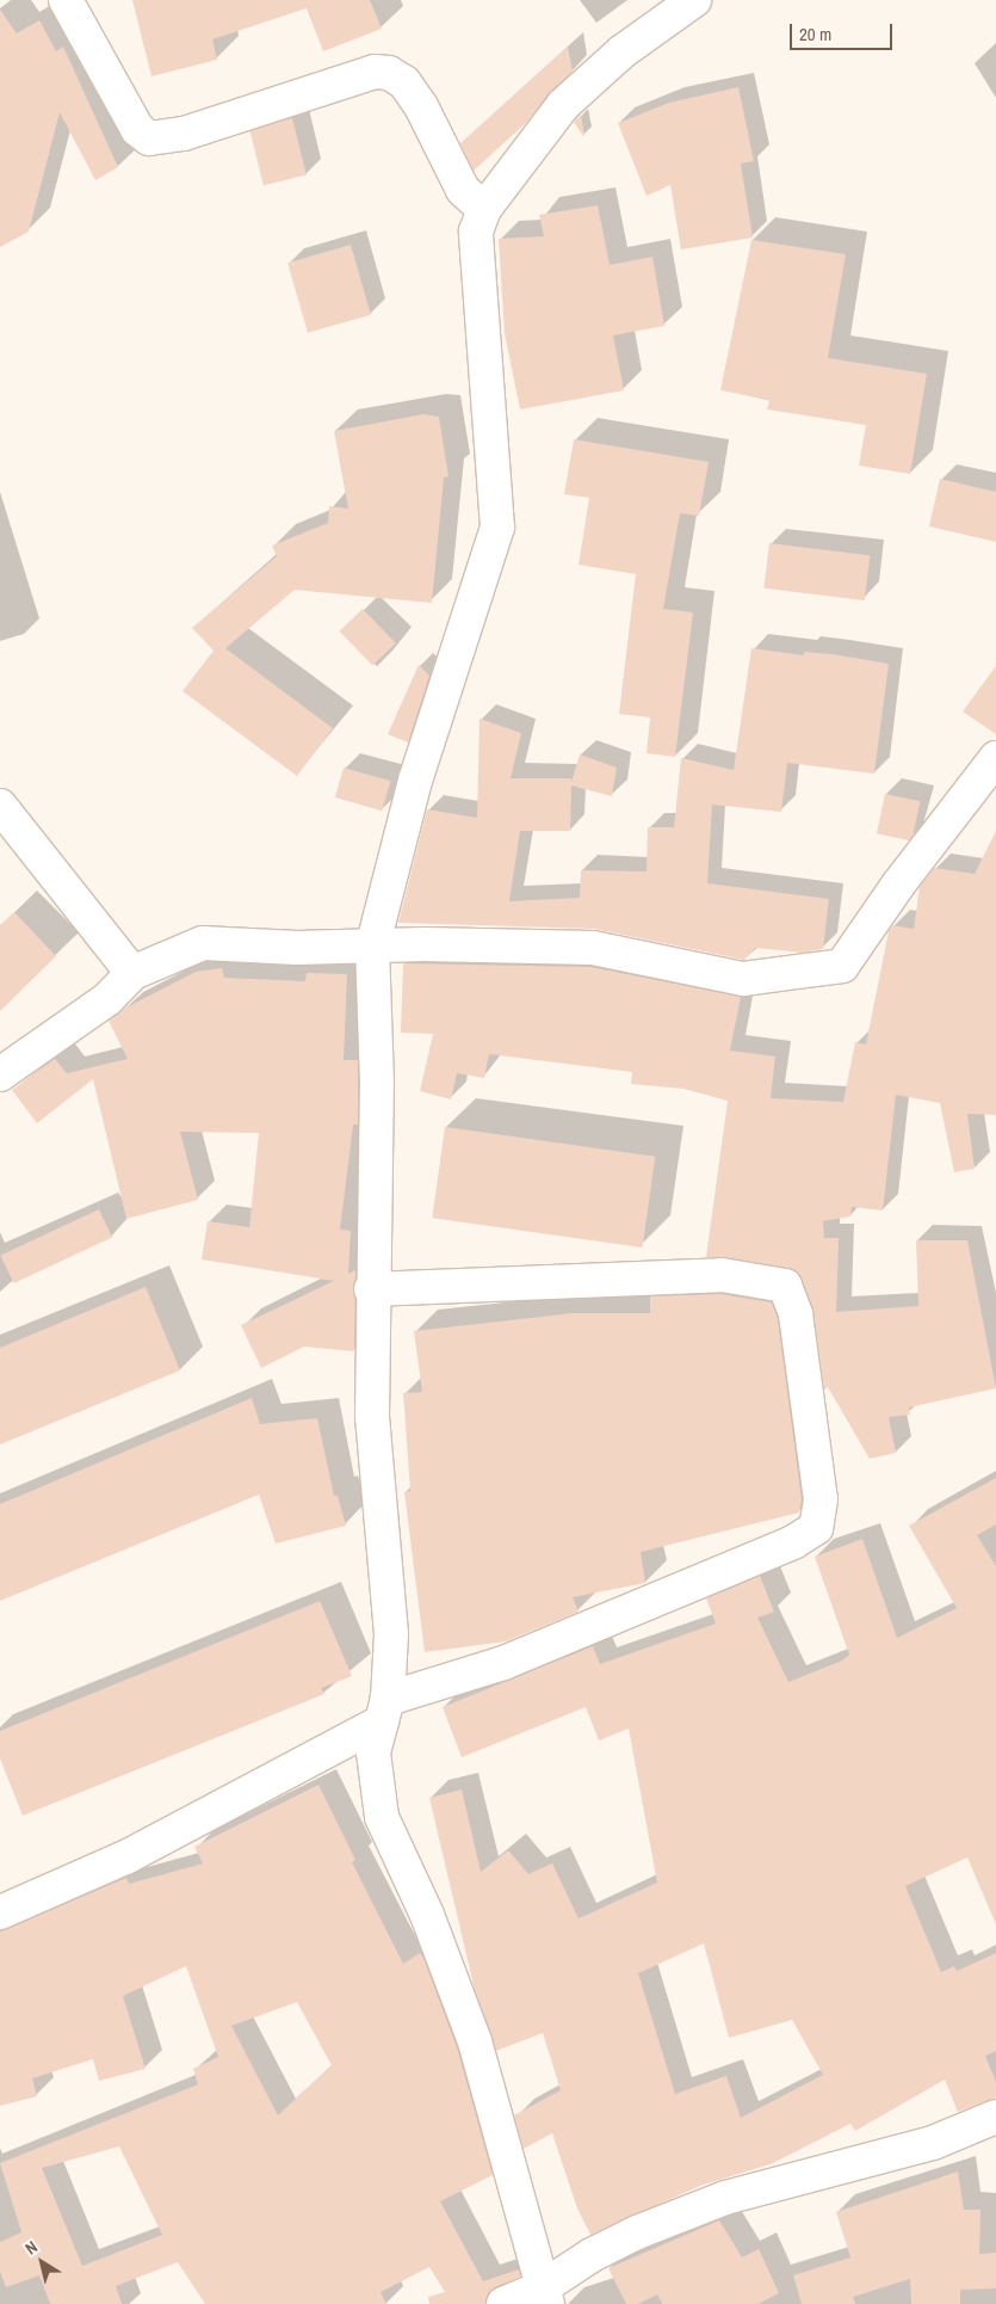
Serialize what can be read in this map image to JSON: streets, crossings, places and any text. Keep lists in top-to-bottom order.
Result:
{
  "scale_bar": "20 m",
  "north": "top left"
}
